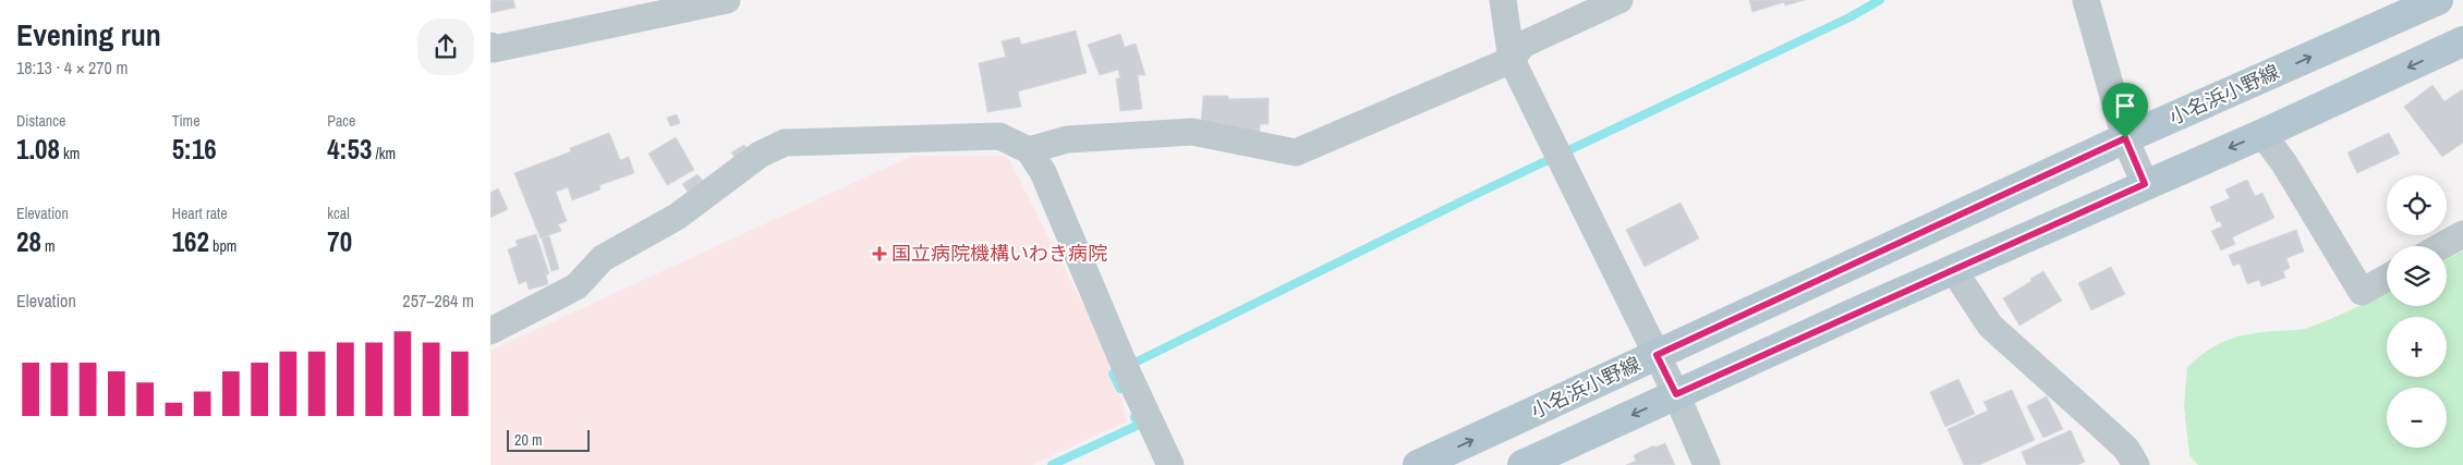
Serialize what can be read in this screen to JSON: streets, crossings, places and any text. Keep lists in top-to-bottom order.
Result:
{
  "streets": {
    "main road": ["小名浜小野線"]
  },
  "places": {
    "health": ["国立病院機構いわき病院"]
  },
  "scale_bar": "20 m",
  "page": {
    "heading": ["Evening run", "18:13 · 4 × 270 m"],
    "stats": [
      ["Distance", "1.08 km"],
      ["Time", "5:16"],
      ["Pace", "4:53 /km"],
      ["Elevation", "28 m"],
      ["Heart rate", "162 bpm"],
      ["kcal", "70"]
    ],
    "map_buttons": ["+", "−"],
    "chart": ["Elevation", "257–264 m"],
    "scale": "20 m"
  }
}
